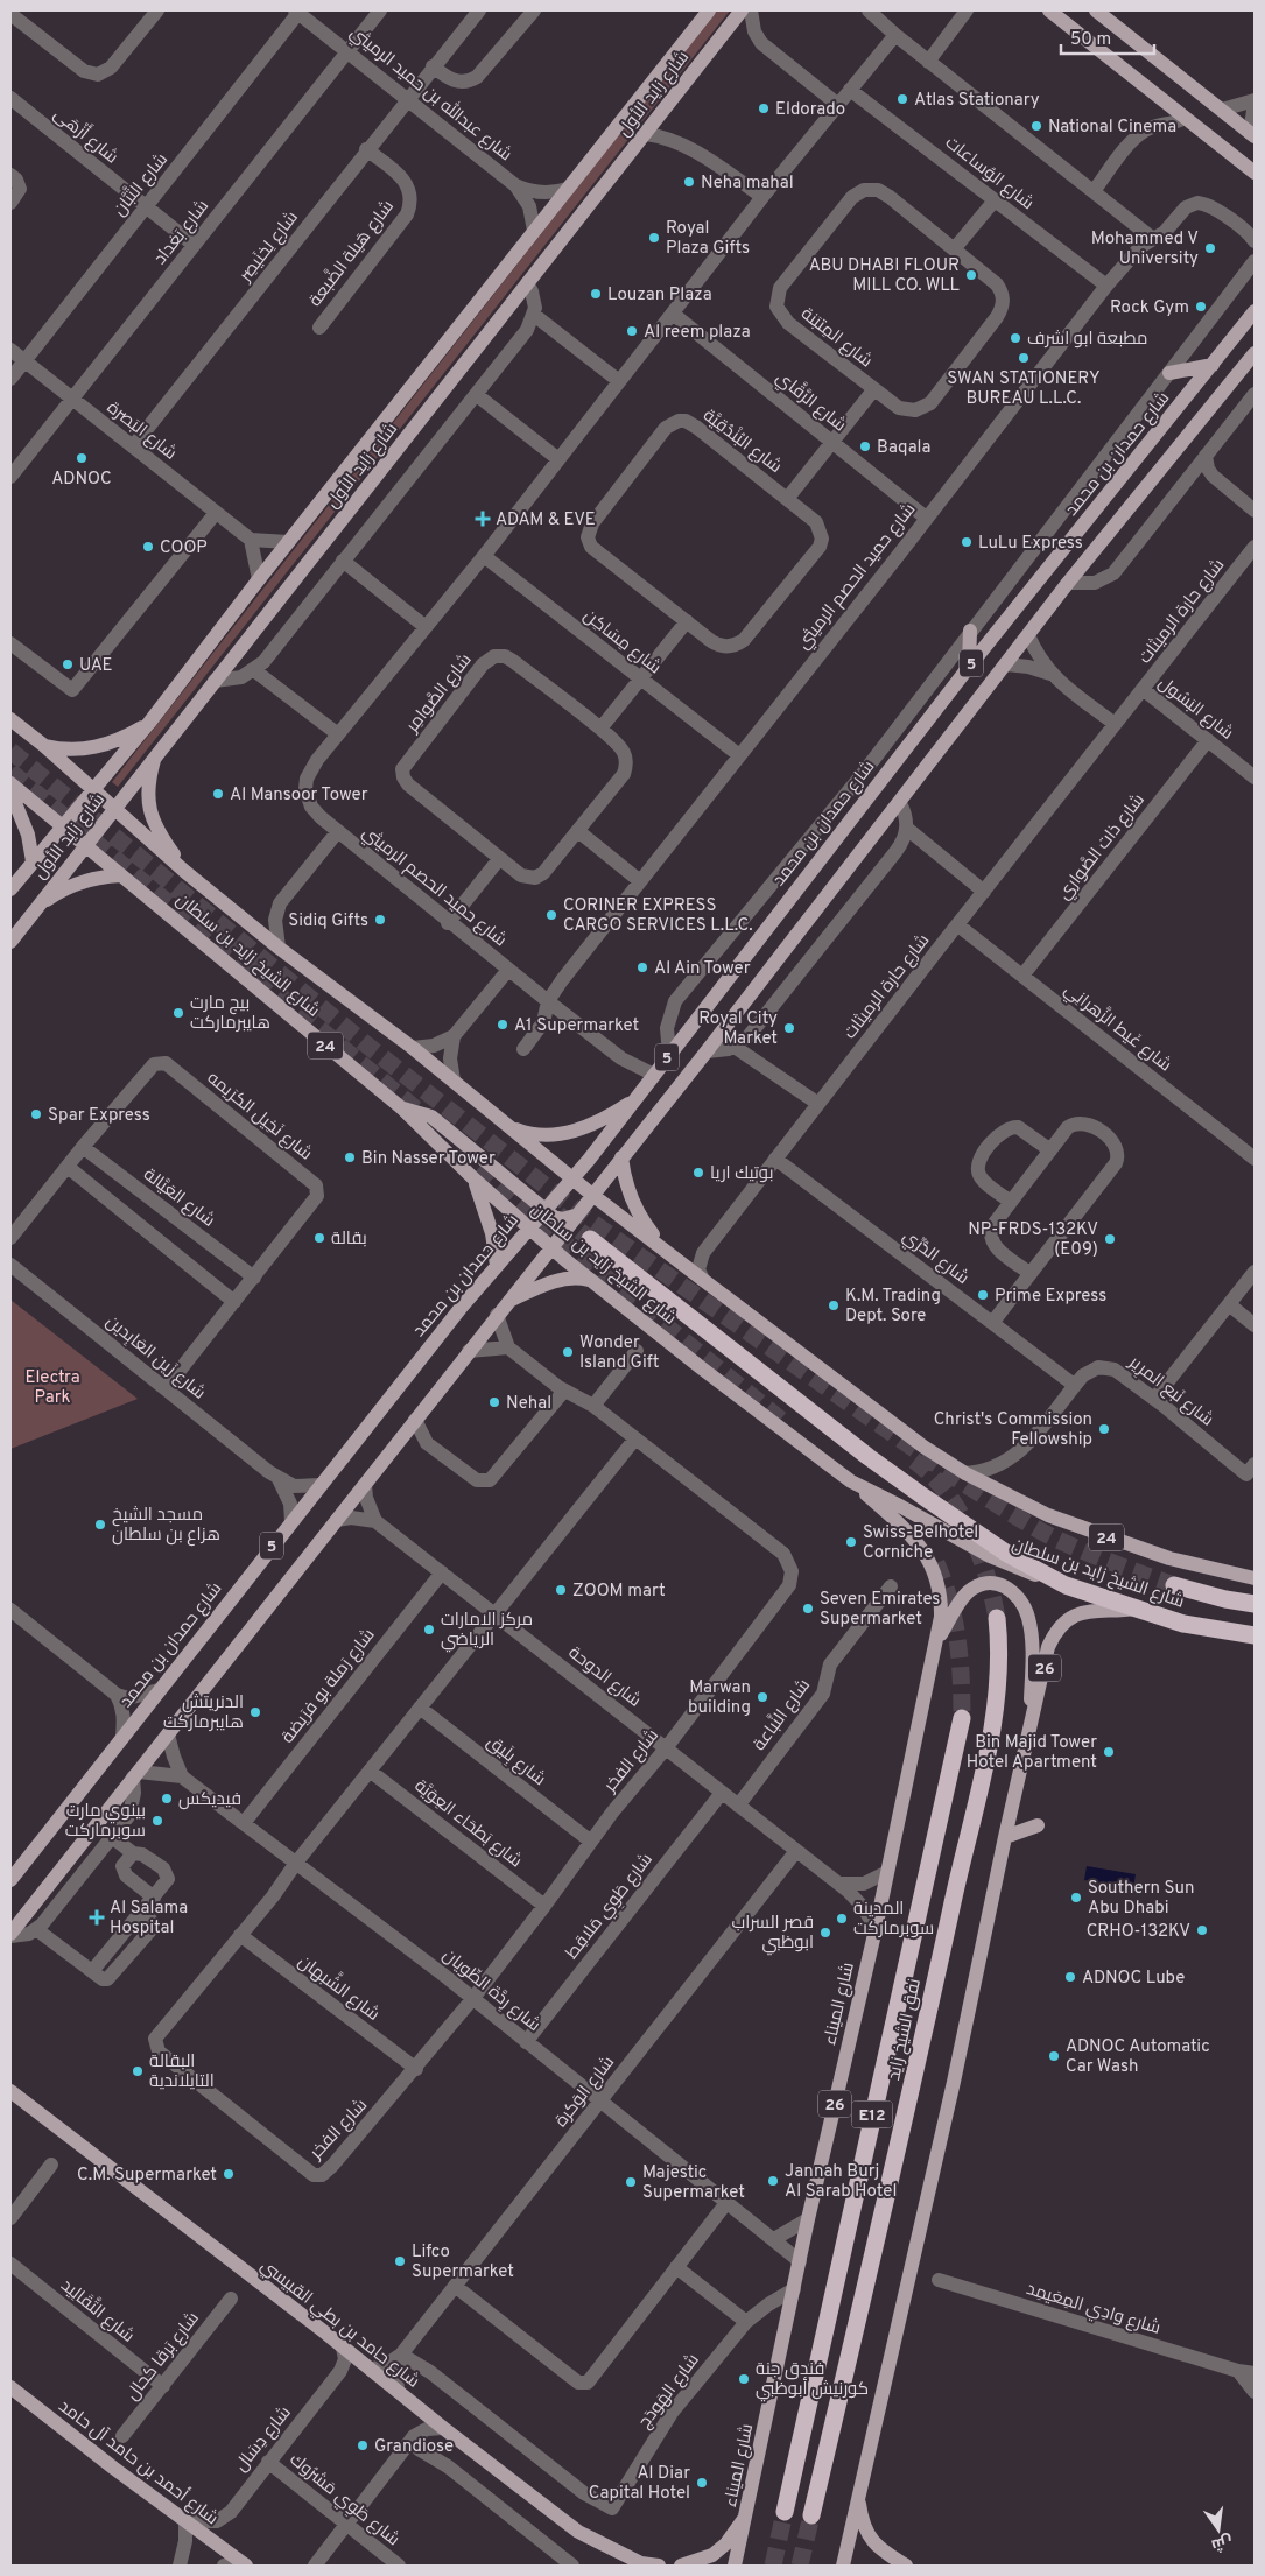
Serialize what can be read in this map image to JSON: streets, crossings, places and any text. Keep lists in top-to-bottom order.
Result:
{
  "streets": {
    "highway": [
      "شارع الشيخ زايد بن سلطان",
      "24",
      "نفق الشيخ زايد",
      "E12"
    ],
    "main road": [
      "شارع زايد الأول",
      "شارع حمدان بن محمد",
      "5",
      "26",
      "شارع الميناء",
      "شارع حامد بن بطي القبيسي",
      "شارع أحمد بن حامد آل حامد"
    ],
    "street": [
      "شارع عبدالله بن حميد الرميثي",
      "شارع أَزْهَى",
      "شارع الوُساعات",
      "شارع التَّبَّان",
      "شارع بَغداد",
      "شارع لِخنَيصِر",
      "شارع هَيلة الضَّبعة",
      "شارع المِتبَنة",
      "شارع الرَّقَّاي",
      "شارع البَصرة",
      "شارع البُنْدُقِيَّة",
      "شارع حميد الحصم الرميثي",
      "شارع حارة الرميثات",
      "شارع مِسَاكِن",
      "شارع الصَّوامِر",
      "شارع البَسُول",
      "شارع ذات الصَّواري",
      "شارع غَيط الزَّهرانِي",
      "شارع نَخِيل الكرَيمه",
      "شارع العَيَّالة",
      "شارع الدُّرِّي",
      "شارع زَين العَابِدين",
      "شارع نَبع المرِير",
      "شارع الدوحة",
      "شارع رَملة بو فرَيضة",
      "شارع النَّباعة",
      "شارع بِلَيق",
      "شارع الفخر",
      "شارع بَطحَاء العِوَيَّة",
      "شارع طَوِي مَلاقِط",
      "شارع الشَّبهان",
      "شارع رِدَّة الطِّويان",
      "شارع الوَكرة",
      "شارع وادِي المِعَيمِد",
      "شارع التَّقَالِيد",
      "شارع بَرقا كحال",
      "شارع الهَودَج",
      "شارع دِسَال",
      "شارع طَوِي مَشرُوك"
    ]
  },
  "crossings": [
    ["شارع عبدالله بن حميد الرميثي", "شارع زايد الأول"],
    ["شارع عبدالله بن حميد الرميثي", "شارع التَّبَّان"],
    ["شارع عبدالله بن حميد الرميثي", "شارع بَغداد"],
    ["شارع عبدالله بن حميد الرميثي", "شارع لِخنَيصِر"],
    ["شارع زايد الأول", "شارع الشيخ زايد بن سلطان"],
    ["شارع أَزْهَى", "شارع التَّبَّان"],
    ["شارع أَزْهَى", "شارع بَغداد"],
    ["شارع الوُساعات", "شارع حميد الحصم الرميثي"],
    ["شارع التَّبَّان", "شارع البَصرة"],
    ["شارع بَغداد", "شارع البَصرة"],
    ["شارع لِخنَيصِر", "شارع هَيلة الضَّبعة"],
    ["شارع لِخنَيصِر", "شارع البَصرة"],
    ["شارع الرَّقَّاي", "شارع حميد الحصم الرميثي"],
    ["شارع حمدان بن محمد", "شارع حميد الحصم الرميثي"],
    ["شارع حمدان بن محمد", "شارع الشيخ زايد بن سلطان"],
    ["شارع حمدان بن محمد", "شارع زَين العَابِدين"],
    ["شارع حميد الحصم الرميثي", "شارع مِسَاكِن"],
    ["شارع حميد الحصم الرميثي", "شارع الشيخ زايد بن سلطان"],
    ["شارع حارة الرميثات", "شارع البَسُول"],
    ["شارع حارة الرميثات", "شارع الشيخ زايد بن سلطان"],
    ["شارع حارة الرميثات", "شارع غَيط الزَّهرانِي"],
    ["شارع حارة الرميثات", "شارع الدُّرِّي"],
    ["5", "شارع الشيخ زايد بن سلطان"],
    ["شارع البَسُول", "شارع ذات الصَّواري"],
    ["شارع ذات الصَّواري", "شارع غَيط الزَّهرانِي"],
    ["شارع الشيخ زايد بن سلطان", "شارع نَبع المرِير"],
    ["شارع الشيخ زايد بن سلطان", "26"],
    ["شارع الشيخ زايد بن سلطان", "شارع الميناء"],
    ["شارع نَخِيل الكرَيمه", "شارع العَيَّالة"],
    ["شارع نَخِيل الكرَيمه", "شارع زَين العَابِدين"],
    ["شارع الدُّرِّي", "شارع نَبع المرِير"],
    ["شارع الدوحة", "شارع رَملة بو فرَيضة"],
    ["شارع الدوحة", "شارع النَّباعة"],
    ["شارع الدوحة", "شارع الفخر"],
    ["شارع الدوحة", "شارع طَوِي مَلاقِط"],
    ["شارع الدوحة", "شارع الميناء"],
    ["شارع الدوحة", "شارع الوَكرة"],
    ["شارع رَملة بو فرَيضة", "شارع رِدَّة الطِّويان"],
    ["شارع بِلَيق", "شارع الفخر"],
    ["شارع الفخر", "شارع بَطحَاء العِوَيَّة"],
    ["شارع الفخر", "شارع الشَّبهان"],
    ["شارع الفخر", "شارع رِدَّة الطِّويان"],
    ["شارع طَوِي مَلاقِط", "شارع رِدَّة الطِّويان"],
    ["شارع رِدَّة الطِّويان", "شارع الميناء"],
    ["شارع رِدَّة الطِّويان", "شارع الوَكرة"],
    ["شارع الميناء", "شارع الهَودَج"],
    ["شارع الوَكرة", "شارع حامد بن بطي القبيسي"],
    ["شارع الوَكرة", "شارع الهَودَج"],
    ["شارع التَّقَالِيد", "شارع بَرقا كحال"],
    ["شارع حامد بن بطي القبيسي", "شارع دِسَال"],
    ["شارع دِسَال", "شارع أحمد بن حامد آل حامد"],
    ["شارع دِسَال", "شارع طَوِي مَشرُوك"]
  ],
  "parks": ["Electra Park"],
  "places": {
    "other": [
      "Atlas Stationary",
      "Eldorado",
      "National Cinema",
      "Neha mahal",
      "Royal Plaza Gifts",
      "Mohammed V University",
      "ABU DHABI FLOUR MILL CO. WLL",
      "Louzan Plaza",
      "Rock Gym",
      "Al reem plaza",
      "مطبعة ابو اشرف",
      "SWAN STATIONERY BUREAU L.L.C.",
      "Baqala",
      "ADNOC",
      "LuLu Express",
      "COOP",
      "UAE",
      "Al Mansoor Tower",
      "CORINER EXPRESS CARGO SERVICES L.L.C.",
      "Sidiq Gifts",
      "Al Ain Tower",
      "بيج مارت هايبرماركت",
      "A1 Supermarket",
      "Royal City Market",
      "Spar Express",
      "Bin Nasser Tower",
      "بوتيك اريا",
      "بقالة",
      "NP-FRDS-132KV (E09)",
      "Prime Express",
      "K.M. Trading Dept. Sore",
      "Wonder Island Gift",
      "Nehal",
      "Christ's Commission Fellowship",
      "مسجد الشيخ هزاع بن سلطان",
      "Swiss-Belhotel Corniche",
      "ZOOM mart",
      "Seven Emirates Supermarket",
      "مركز الامارات الرياضي",
      "Marwan building",
      "الدنريتش هايبرماركت",
      "Bin Majid Tower Hotel Apartment",
      "فيديكس",
      "بينوي مارت سوبرماركت",
      "Southern Sun Abu Dhabi",
      "المدينة سوبرماركت",
      "CRHO-132KV",
      "قصر السراب ابوظبي",
      "ADNOC Lube",
      "ADNOC Automatic Car Wash",
      "البقالة التايلاندية",
      "C.M. Supermarket",
      "Jannah Burj Al Sarab Hotel",
      "Majestic Supermarket",
      "Lifco Supermarket",
      "فندق جنة كورنيش أبوظبي",
      "Grandiose",
      "Al Diar Capital Hotel"
    ],
    "health": ["ADAM & EVE", "Al Salama Hospital"]
  },
  "scale_bar": "50 m",
  "north": "bottom"
}
